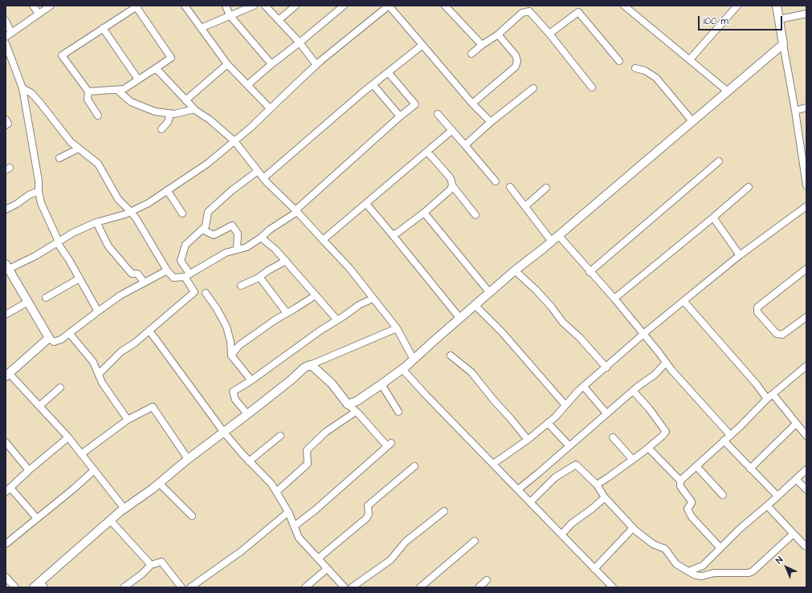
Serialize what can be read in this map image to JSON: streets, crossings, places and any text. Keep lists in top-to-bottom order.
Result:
{
  "scale_bar": "100 m",
  "north": "top left"
}
